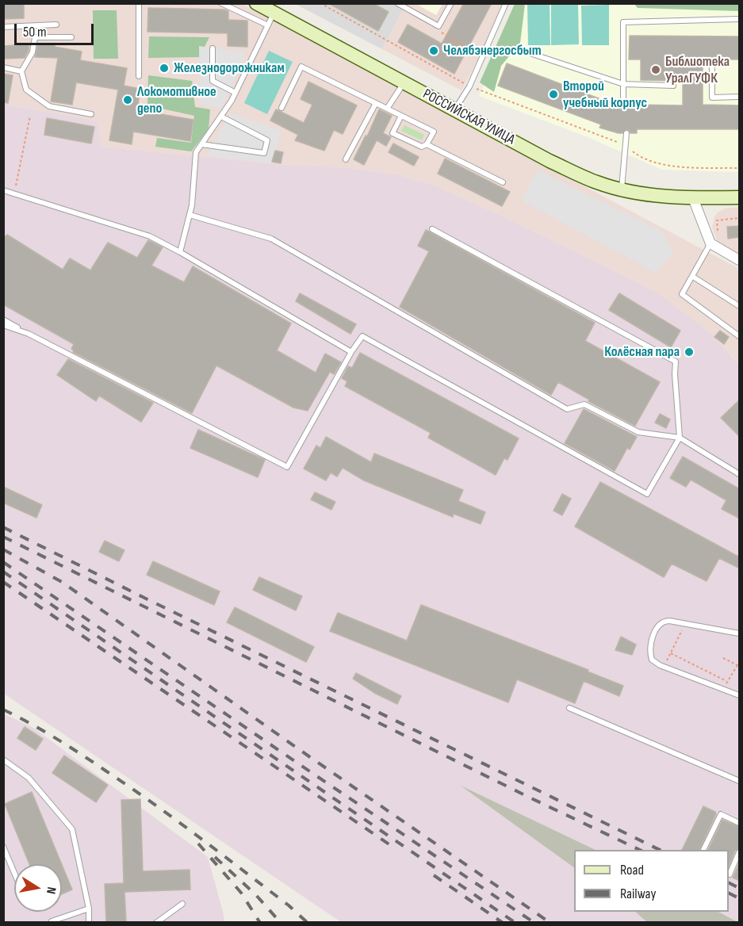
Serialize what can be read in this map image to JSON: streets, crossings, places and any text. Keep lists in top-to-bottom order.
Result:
{
  "streets": {
    "main road": ["РОССИЙСКАЯ УЛИЦА"]
  },
  "places": [
    "Челябэнергосбыт",
    "Железнодорожникам",
    "Библиотека УралГУФК",
    "Второй учебный корпус",
    "Локомотивное депо",
    "Колёсная пара"
  ],
  "legend": ["Road", "Railway"],
  "scale_bar": "50 m",
  "north": "right"
}
